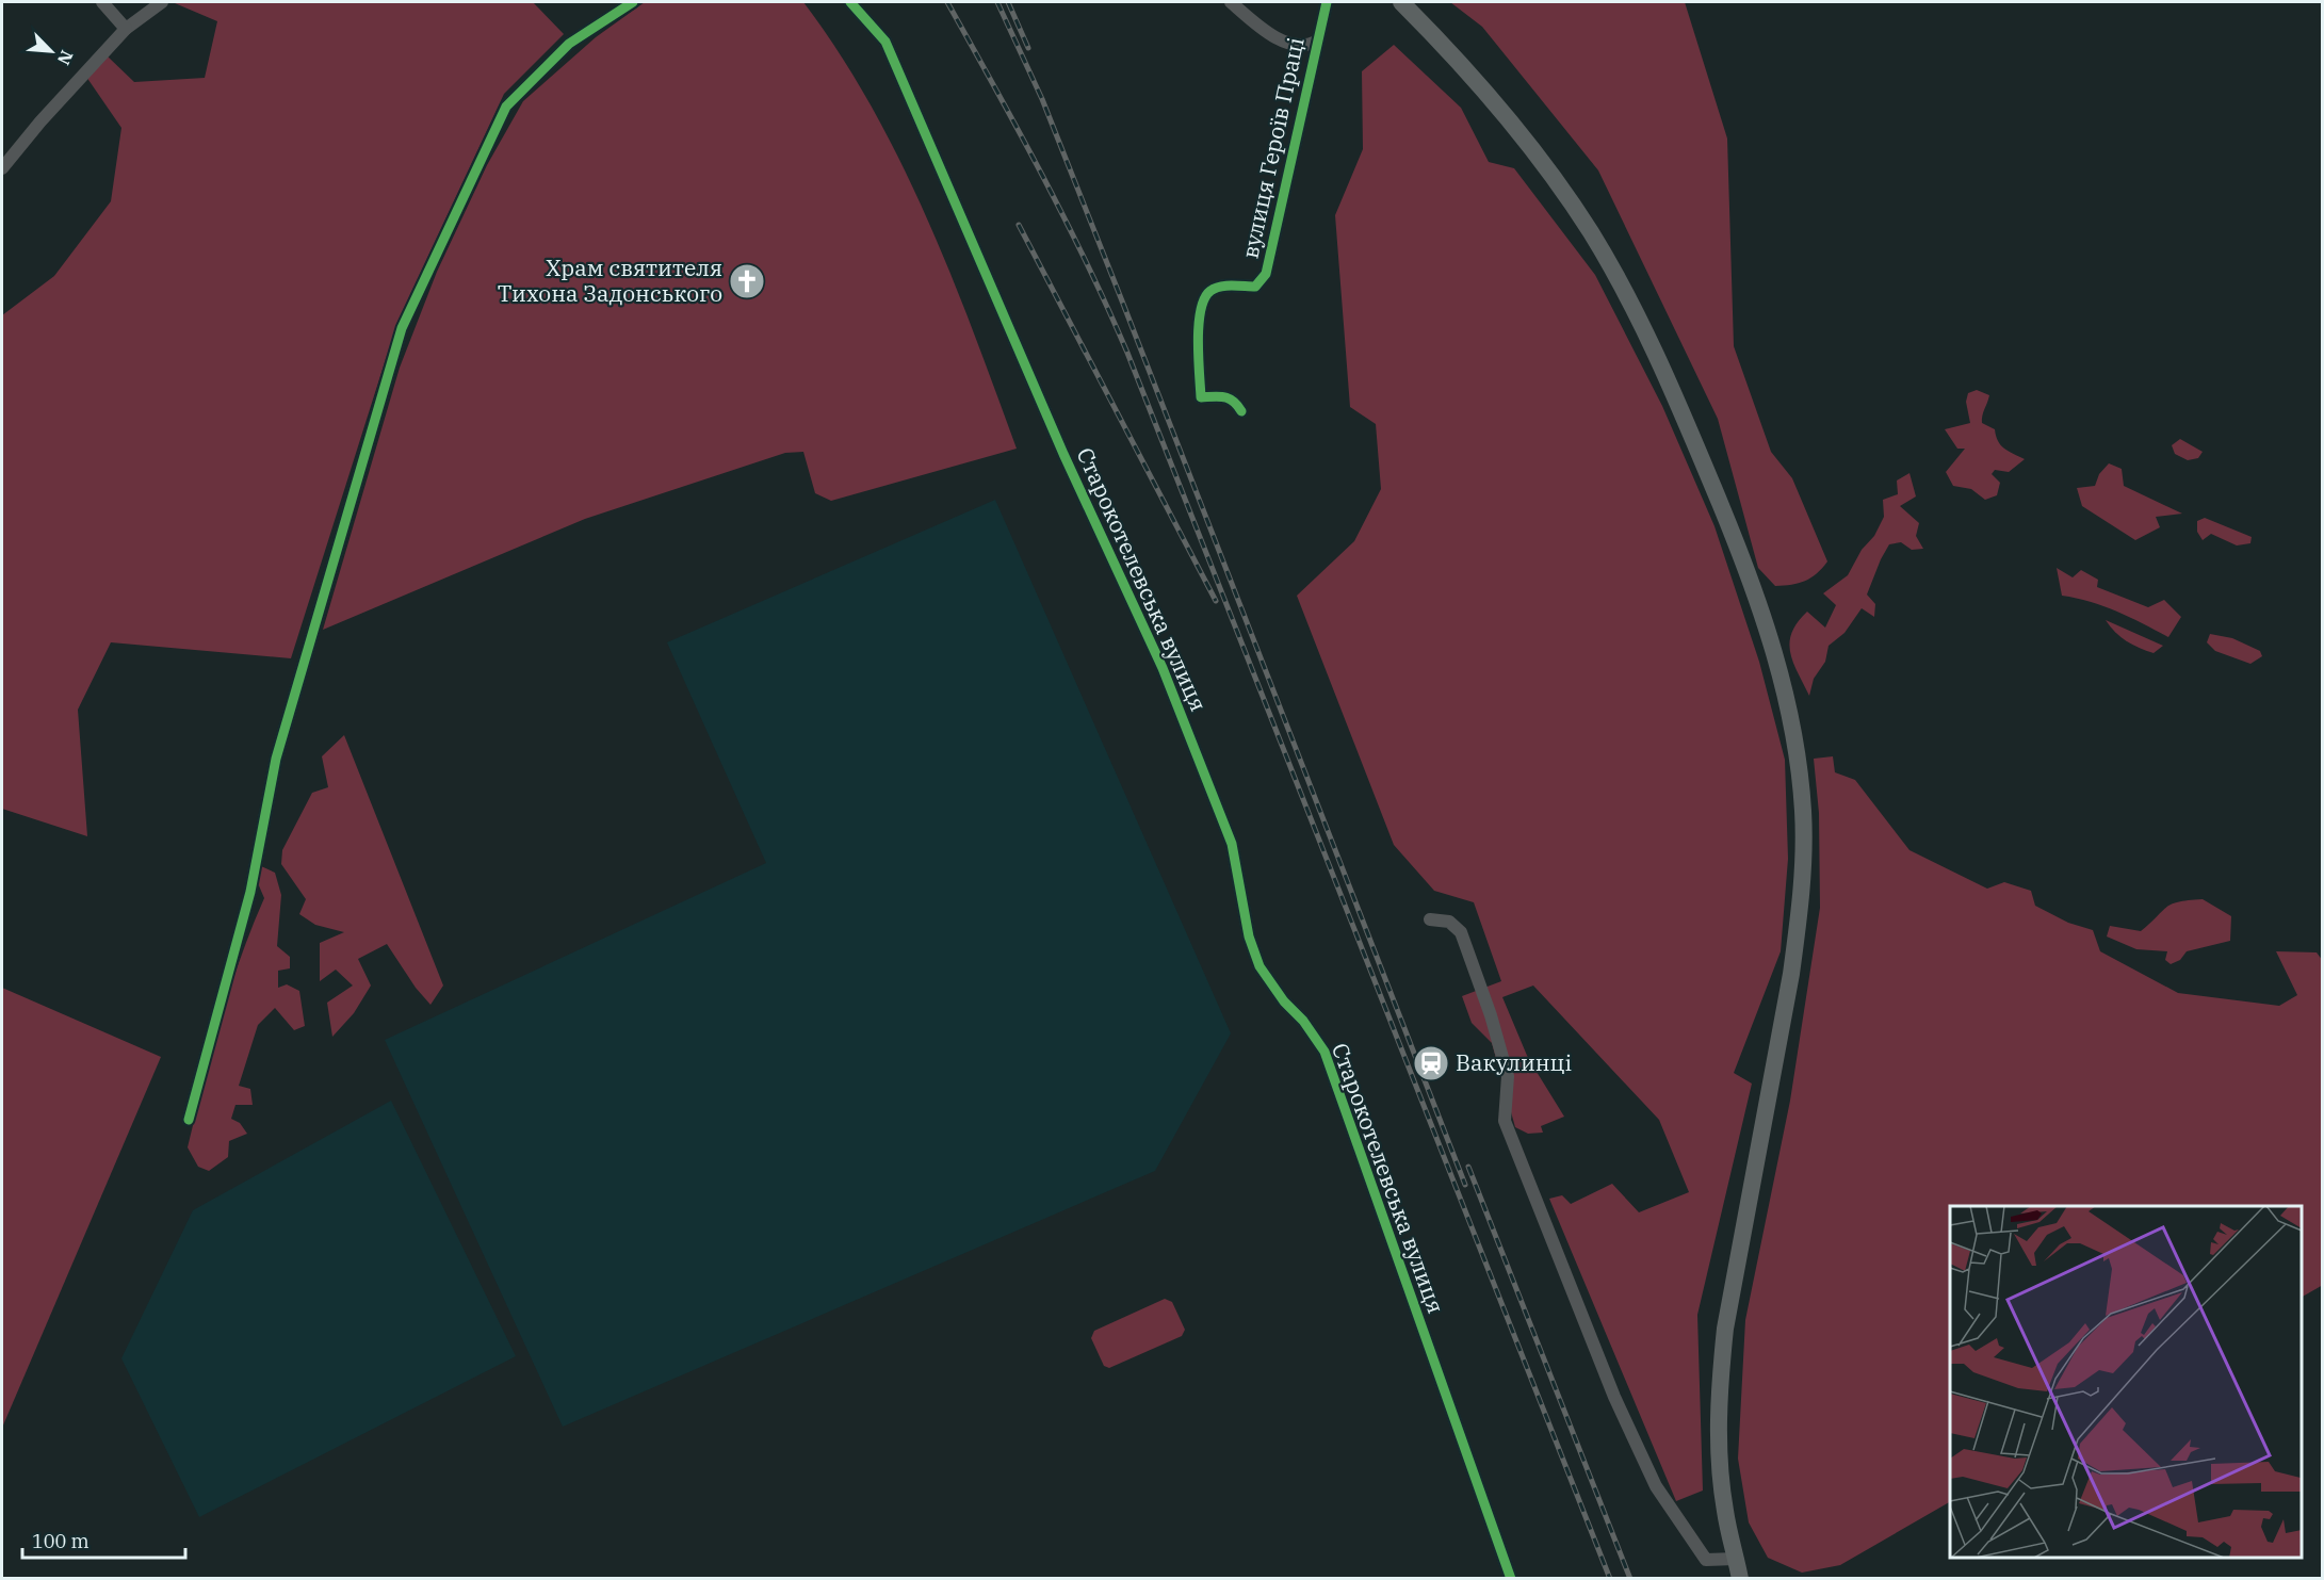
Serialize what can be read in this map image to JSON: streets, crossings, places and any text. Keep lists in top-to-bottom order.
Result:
{
  "streets": {
    "street": ["вулиця Героїв Праці", "Старокотелевська вулиця"]
  },
  "places": {
    "church": ["Храм святителя Тихона Задонського"],
    "station": ["Вакулинці"]
  },
  "scale_bar": "100 m",
  "north": "bottom right"
}
